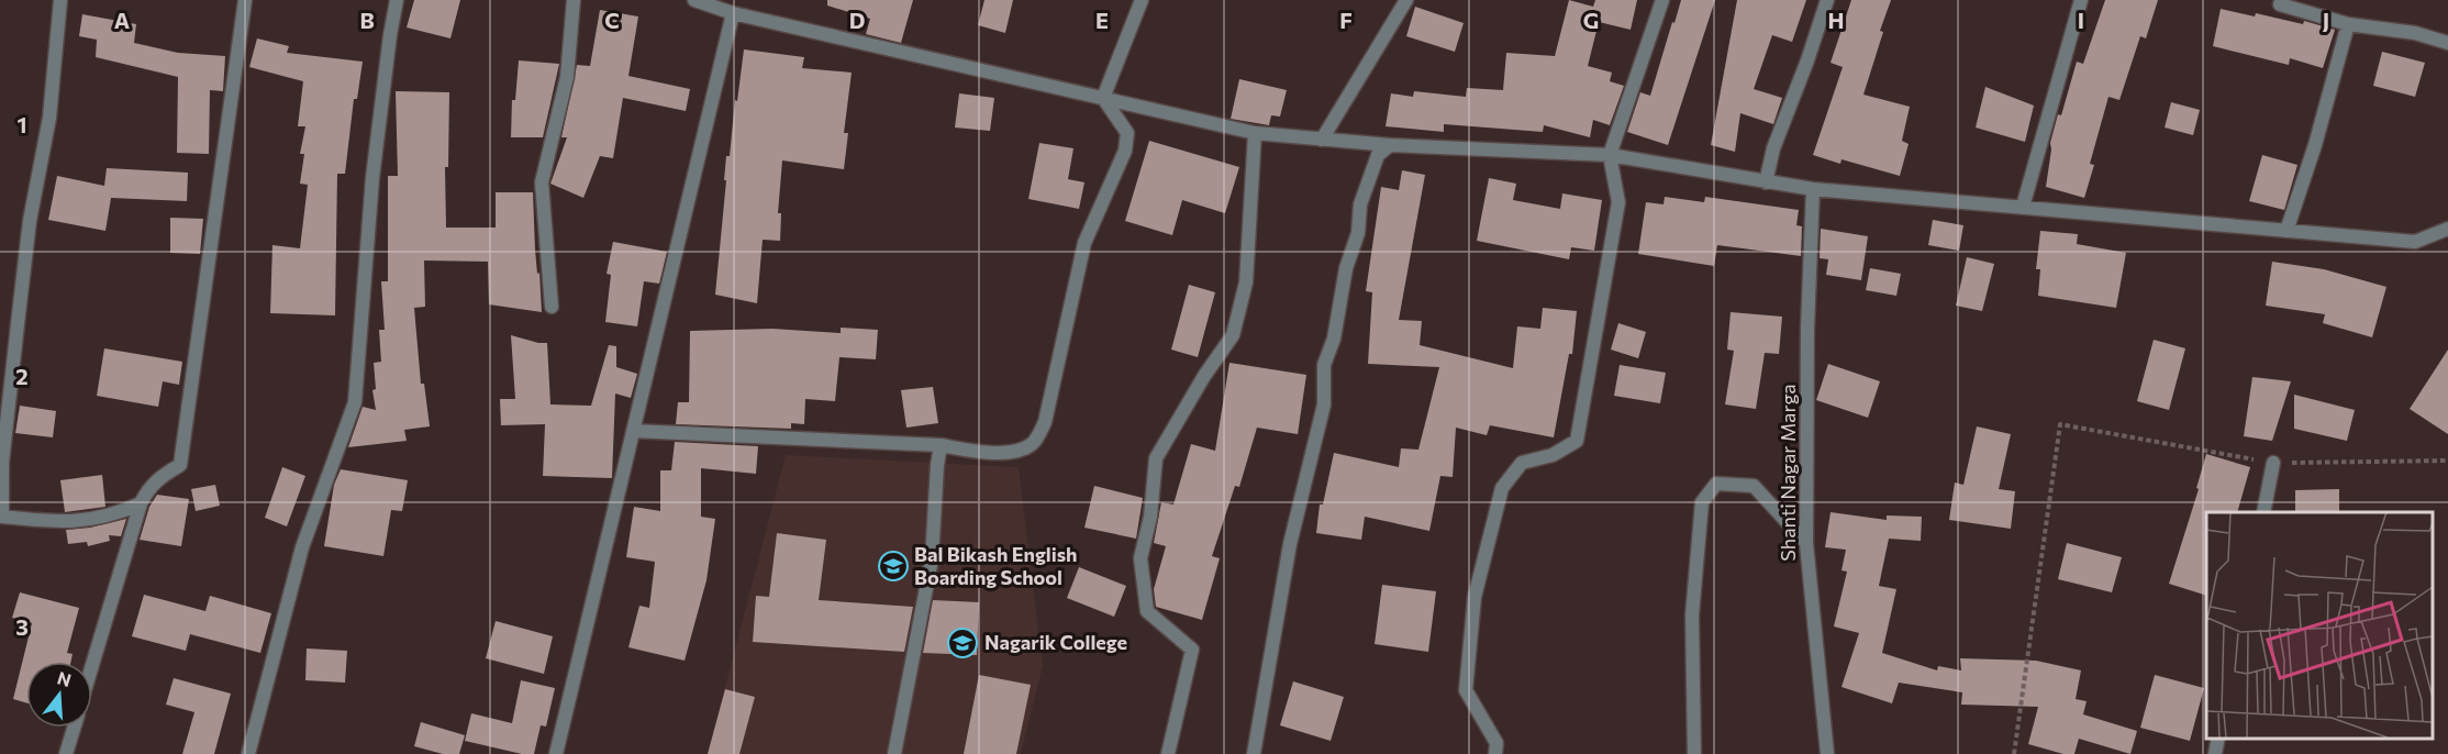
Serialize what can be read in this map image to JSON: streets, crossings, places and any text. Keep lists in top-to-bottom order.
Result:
{
  "streets": {
    "street": ["Shanti Nagar Marga"]
  },
  "places": {
    "school or university": ["Bal Bikash English Boarding School", "Nagarik College"]
  },
  "north": "top",
  "grid": {
    "columns": [
      "A",
      "B",
      "C",
      "D",
      "E",
      "F",
      "G",
      "H",
      "I",
      "J"
    ],
    "rows": ["1", "2", "3"]
  }
}
